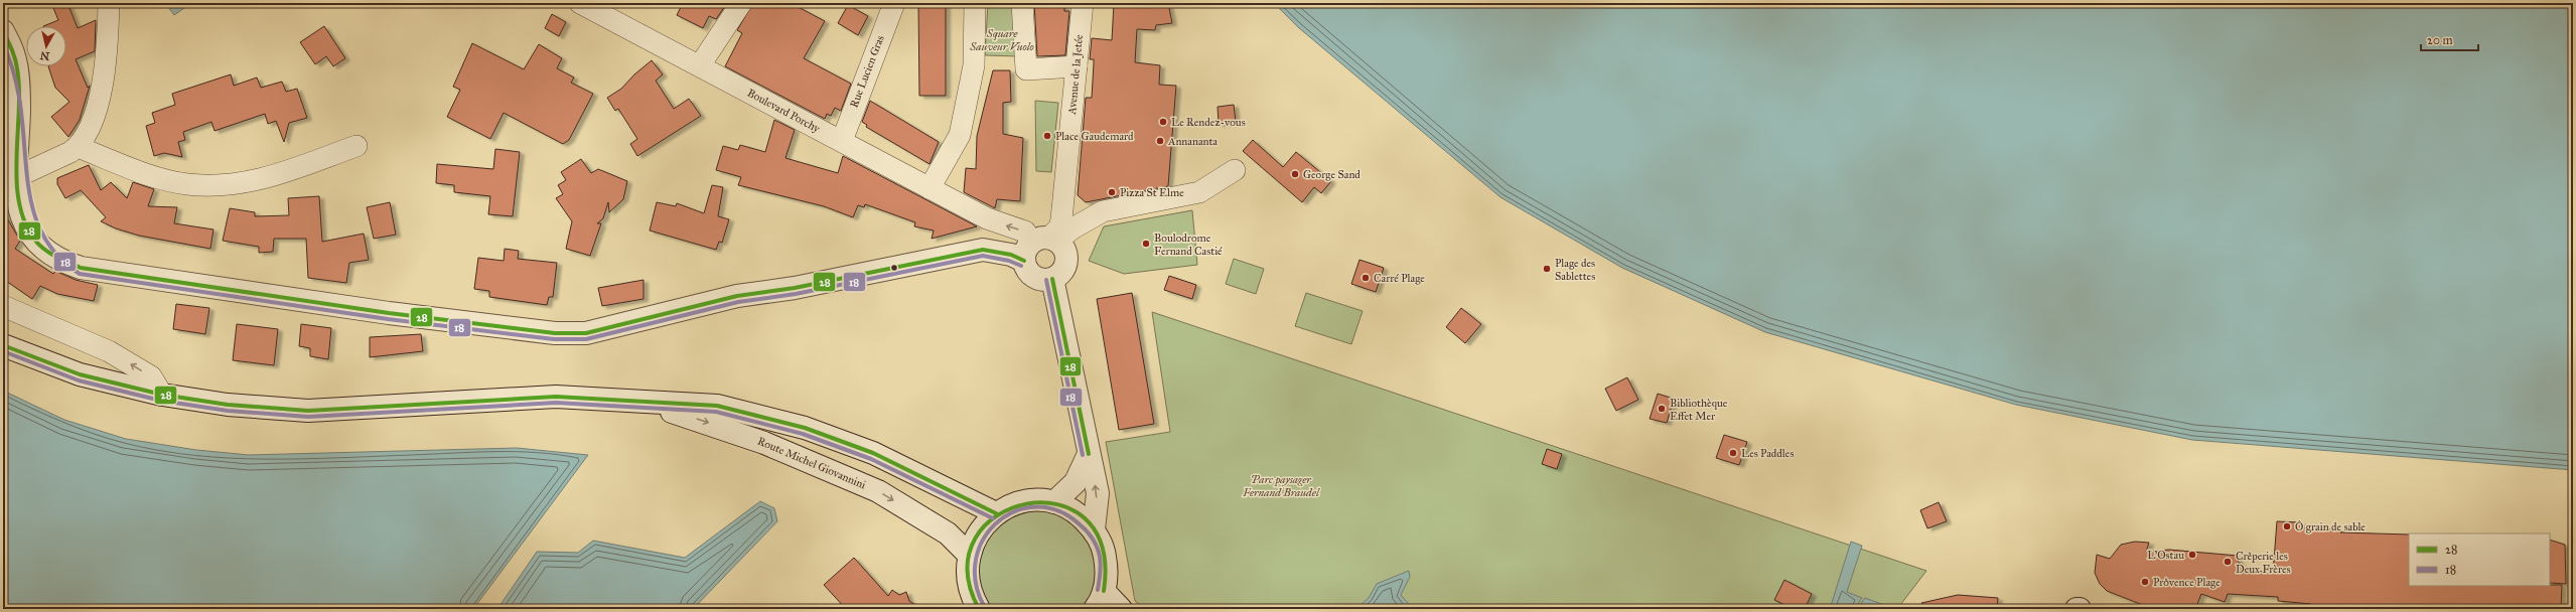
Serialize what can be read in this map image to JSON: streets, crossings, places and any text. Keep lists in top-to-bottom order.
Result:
{
  "streets": {
    "main road": ["Route Michel Giovannini"],
    "street": ["Rue Lucien Gras", "Avenue de la Jetée", "Boulevard Porchy"]
  },
  "crossings": [
    ["Rue Lucien Gras", "Boulevard Porchy"],
    ["Avenue de la Jetée", "Boulevard Porchy"]
  ],
  "parks": ["Square Sauveur Vuolo", "Parc paysager Fernand Braudel"],
  "places": [
    "Le Rendez-vous",
    "Place Gaudemard",
    "Annananta",
    "George Sand",
    "Pizza St Elme",
    "Boulodrome Fernand Castié",
    "Plage des Sablettes",
    "Carré Plage",
    "Bibliothèque Effet Mer",
    "Les Paddles",
    "Ô grain de sable",
    "L'Ostau",
    "Crêperie les Deux Frères",
    "Prôvence Plage"
  ],
  "lines": ["transit line 28", "transit line 18"],
  "legend": ["28", "18"],
  "scale_bar": "20 m",
  "north": "bottom"
}
